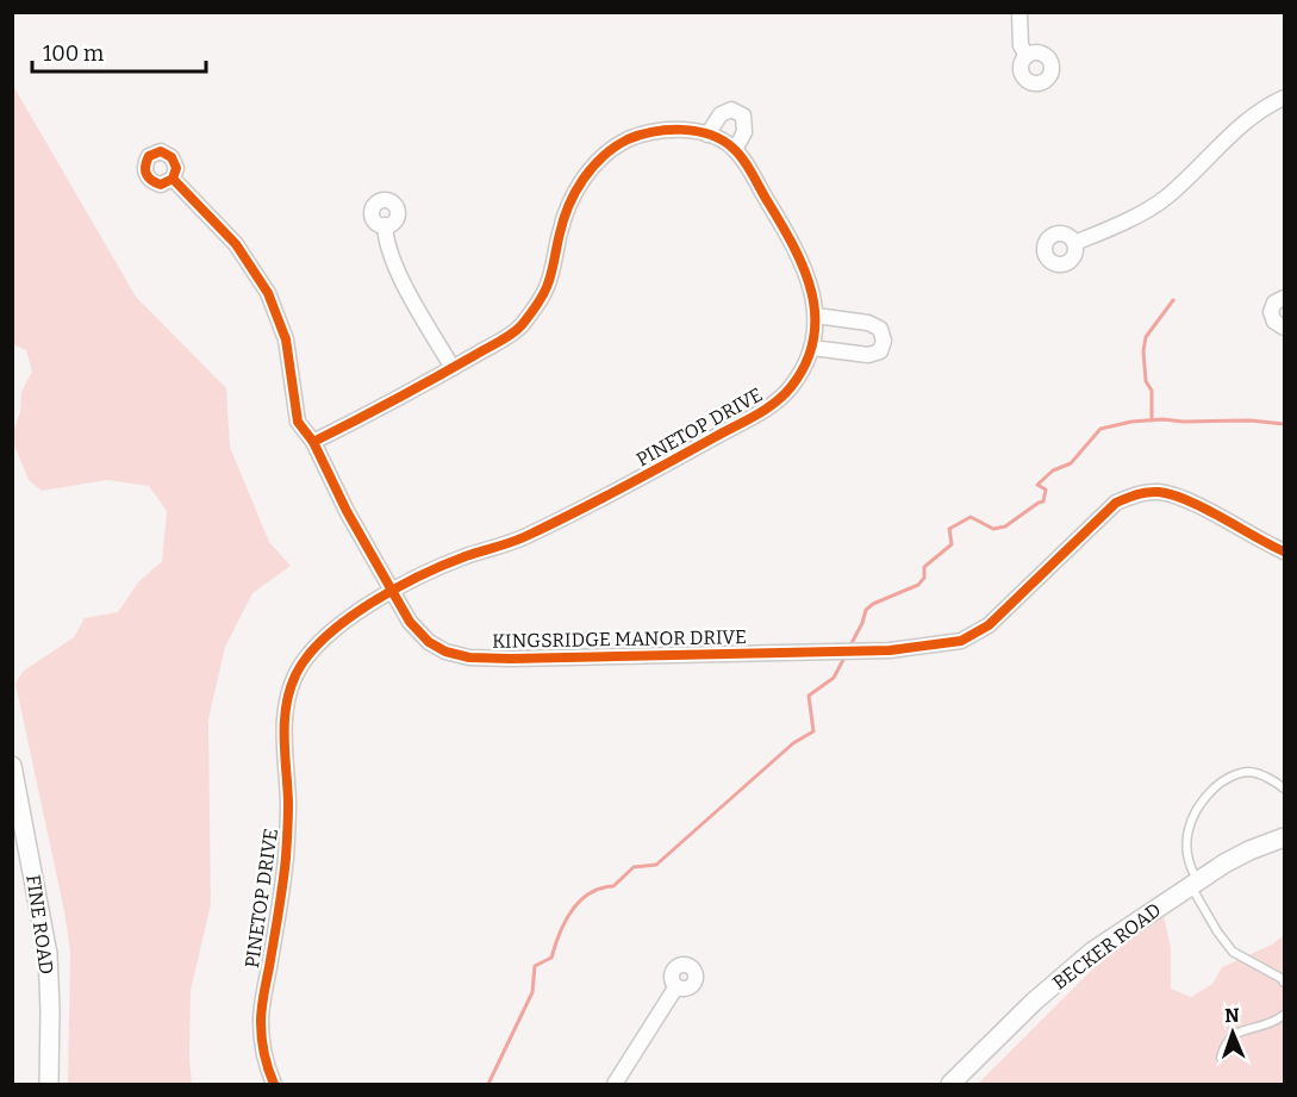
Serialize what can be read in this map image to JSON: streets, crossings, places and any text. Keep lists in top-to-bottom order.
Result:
{
  "streets": {
    "street": [
      "PINETOP DRIVE",
      "KINGSRIDGE MANOR DRIVE",
      "FINE ROAD",
      "BECKER ROAD"
    ]
  },
  "crossings": [
    ["PINETOP DRIVE", "KINGSRIDGE MANOR DRIVE"]
  ],
  "scale_bar": "100 m",
  "north": "top"
}
